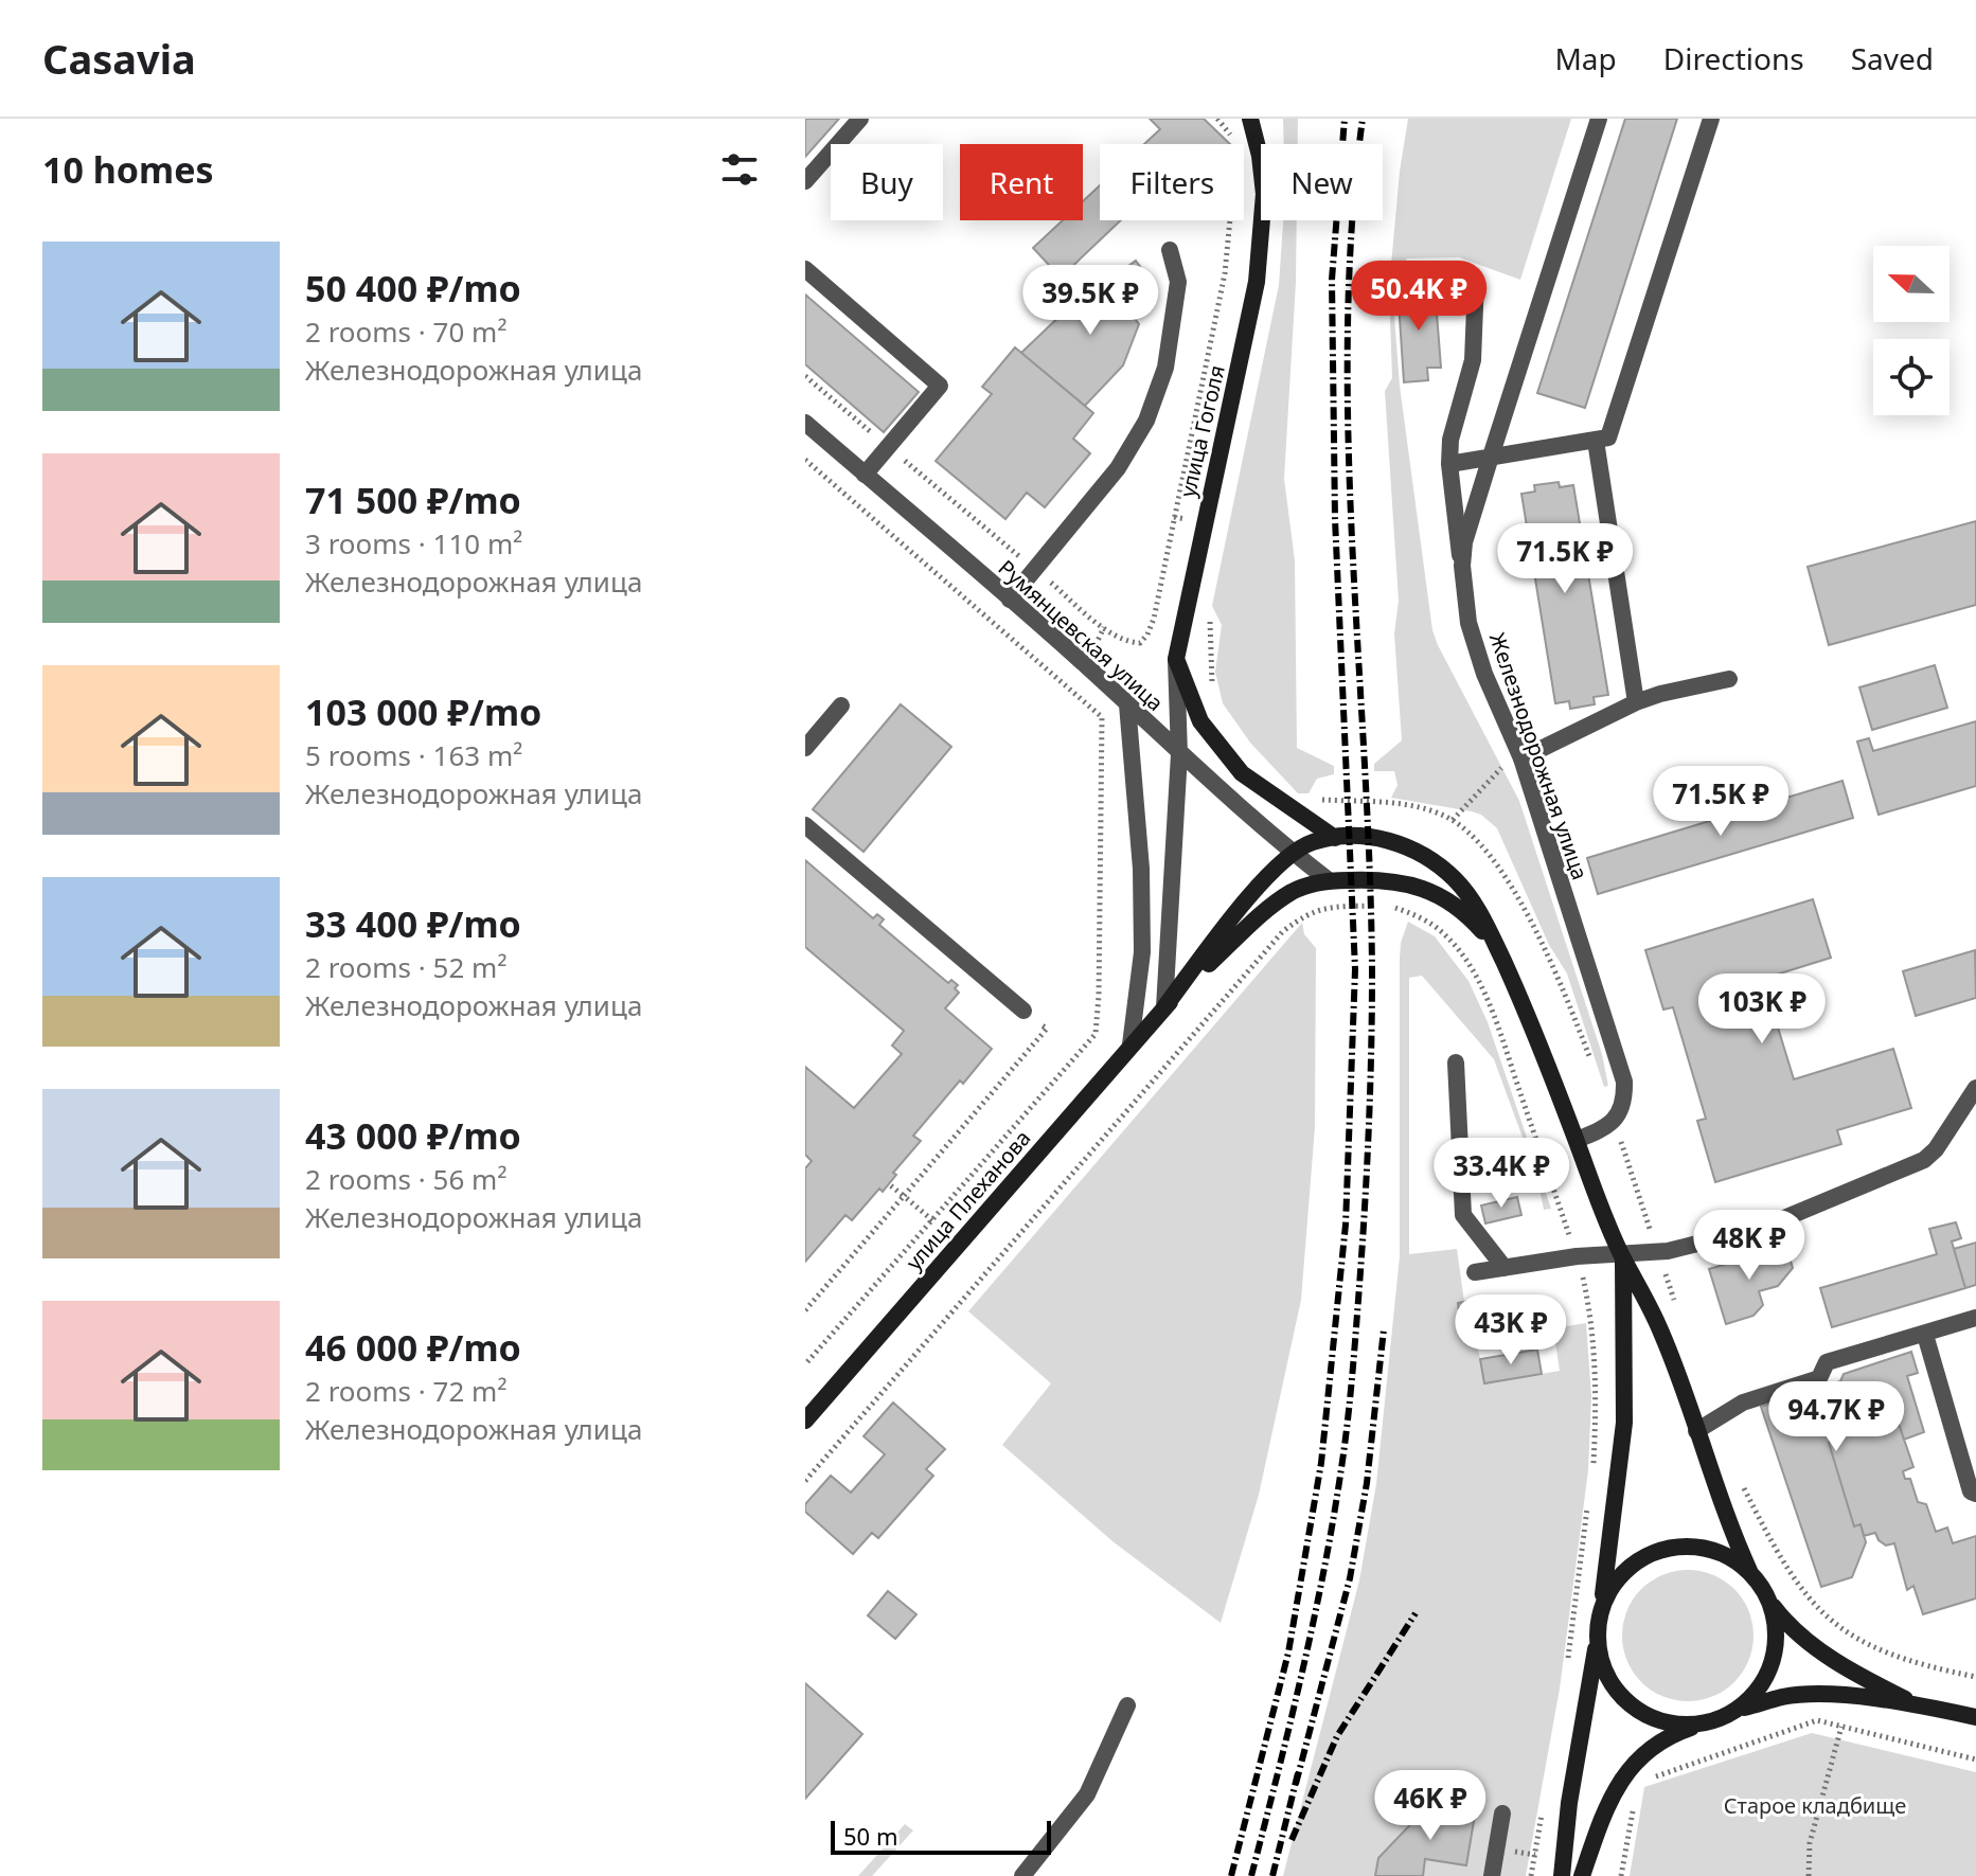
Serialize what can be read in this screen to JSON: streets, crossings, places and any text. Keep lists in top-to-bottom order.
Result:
{
  "streets": {
    "main road": ["улица Гоголя", "Румянцевская улица", "улица Плеханова"],
    "street": ["Железнодорожная улица"]
  },
  "crossings": [
    ["улица Гоголя", "Румянцевская улица"],
    ["улица Гоголя", "улица Плеханова"],
    ["Румянцевская улица", "улица Плеханова"]
  ],
  "parks": ["Старое кладбище"],
  "scale_bar": "50 m",
  "north": "left",
  "page": {
    "header": "Casavia",
    "nav": ["Map", "Directions", "Saved"],
    "heading": "10 homes",
    "chip": [
      "Buy",
      "Rent",
      "Filters",
      "New"
    ],
    "list": [
      {
        "name": "50 400 ₽/mo",
        "note": "2 rooms · 70 m² · Железнодорожная улица"
      },
      {
        "name": "71 500 ₽/mo",
        "note": "3 rooms · 110 m² · Железнодорожная улица"
      },
      {
        "name": "103 000 ₽/mo",
        "note": "5 rooms · 163 m² · Железнодорожная улица"
      },
      {
        "name": "33 400 ₽/mo",
        "note": "2 rooms · 52 m² · Железнодорожная улица"
      },
      {
        "name": "43 000 ₽/mo",
        "note": "2 rooms · 56 m² · Железнодорожная улица"
      },
      {
        "name": "46 000 ₽/mo",
        "note": "2 rooms · 72 m² · Железнодорожная улица"
      }
    ],
    "price": [
      "50.4K ₽",
      "39.5K ₽",
      "71.5K ₽",
      "71.5K ₽",
      "103K ₽",
      "33.4K ₽",
      "48K ₽",
      "43K ₽",
      "94.7K ₽",
      "46K ₽"
    ],
    "scale": "50 m"
  }
}
